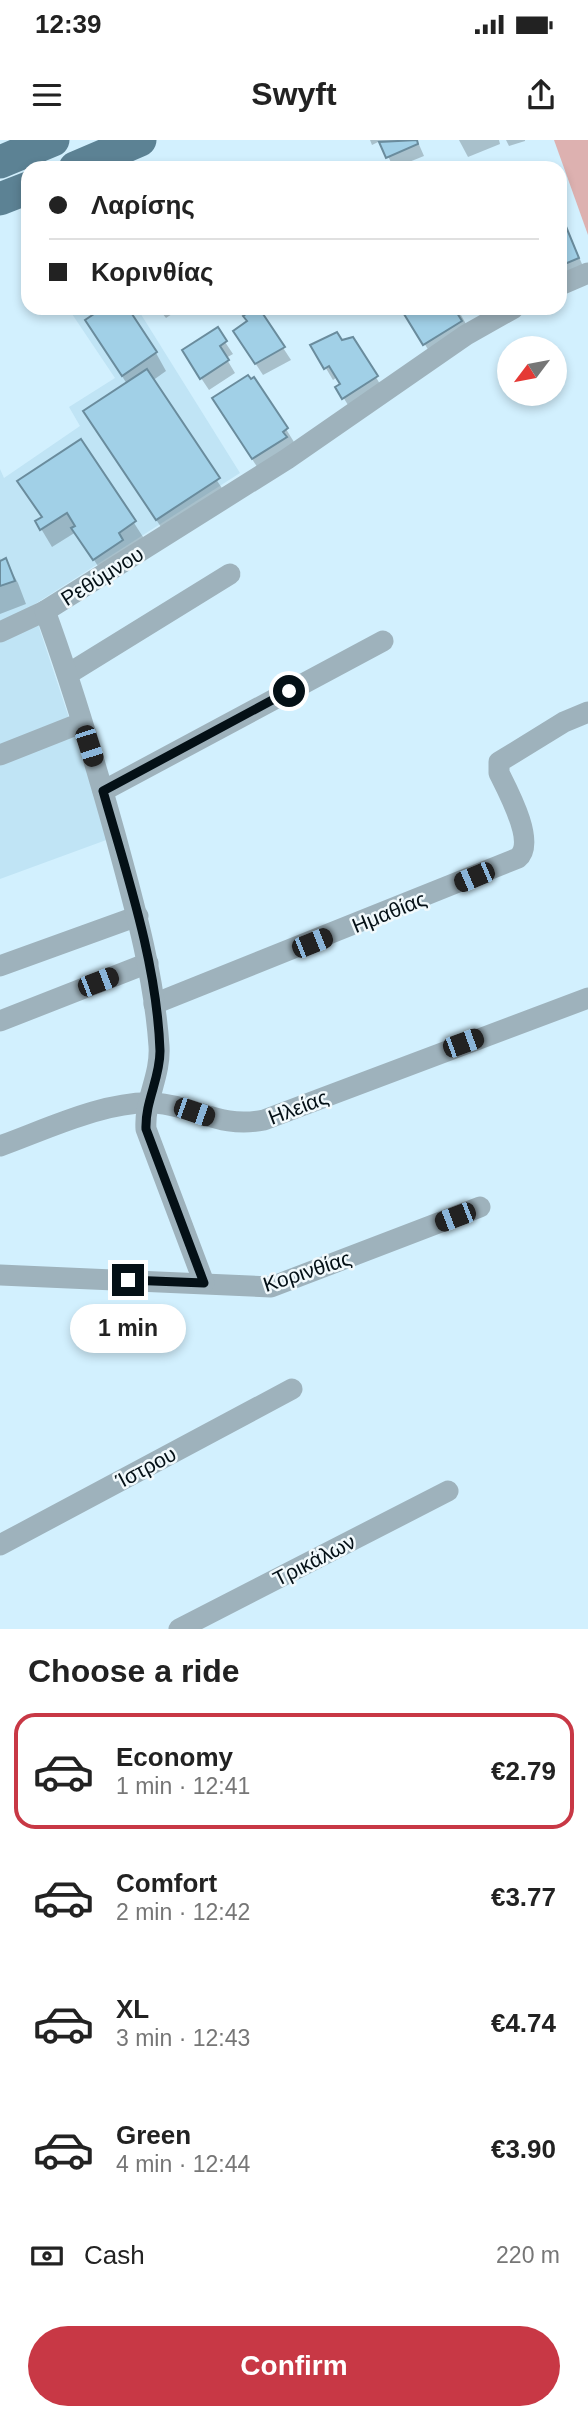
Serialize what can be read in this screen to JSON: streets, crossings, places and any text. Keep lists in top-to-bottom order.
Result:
{
  "streets": {
    "street": [
      "Ρεθύμνου",
      "Ημαθίας",
      "Ηλείας",
      "Κορινθίας",
      "Ίστρου",
      "Τρικάλων"
    ]
  },
  "crossings": [
    ["Ρεθύμνου", "Ημαθίας"],
    ["Ρεθύμνου", "Ηλείας"],
    ["Ρεθύμνου", "Κορινθίας"]
  ],
  "north": "bottom left",
  "page": {
    "status": "12:39",
    "header": "Swyft",
    "banner": ["Λαρίσης", "Κορινθίας"],
    "bubble": "1 min",
    "heading": "Choose a ride",
    "list": [
      {
        "name": "Economy",
        "note": "1 min · 12:41",
        "value": "€2.79"
      },
      {
        "name": "Comfort",
        "note": "2 min · 12:42",
        "value": "€3.77"
      },
      {
        "name": "XL",
        "note": "3 min · 12:43",
        "value": "€4.74"
      },
      {
        "name": "Green",
        "note": "4 min · 12:44",
        "value": "€3.90"
      }
    ],
    "pay": ["Cash", "220 m"],
    "buttons": "Confirm"
  }
}
